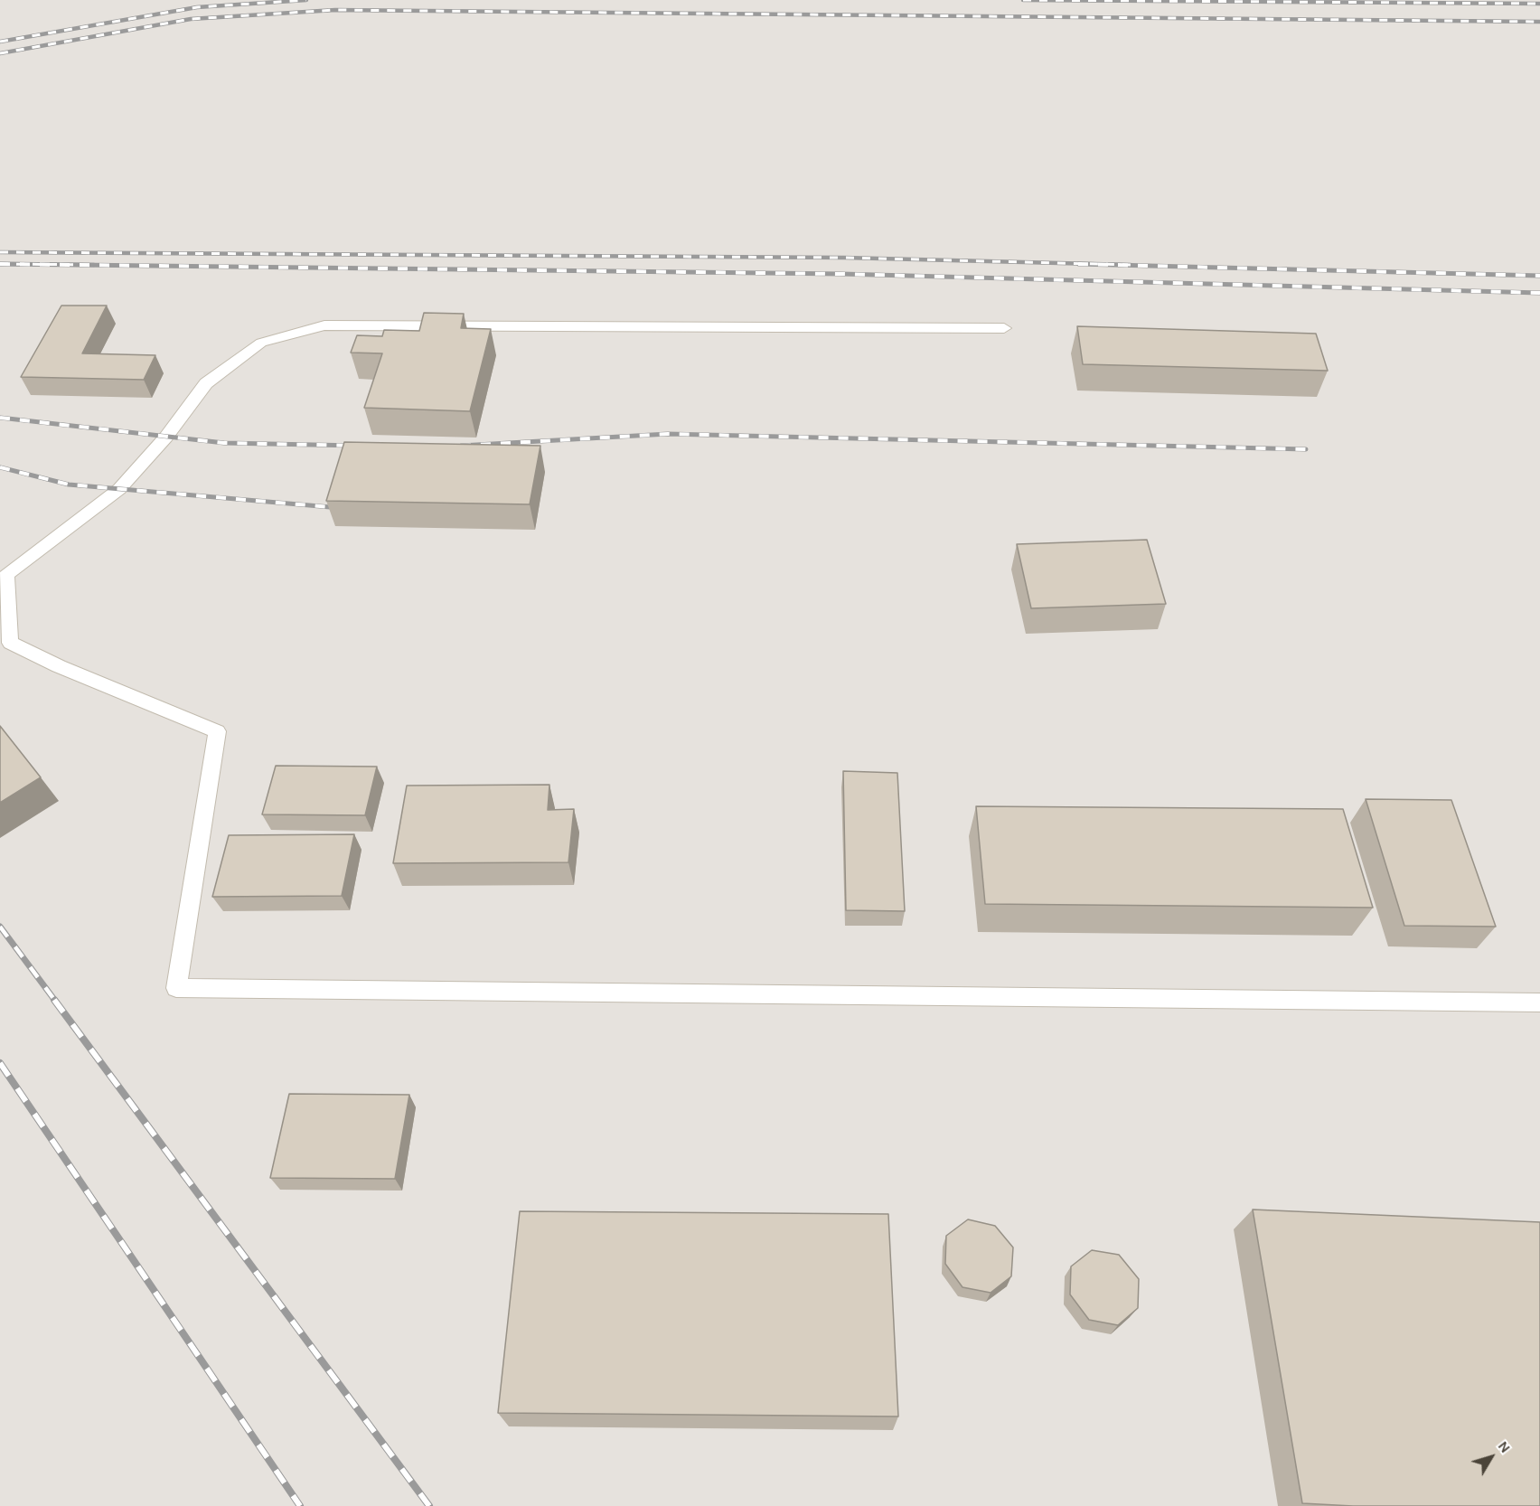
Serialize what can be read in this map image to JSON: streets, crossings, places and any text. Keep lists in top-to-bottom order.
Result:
{
  "north": "top right"
}
